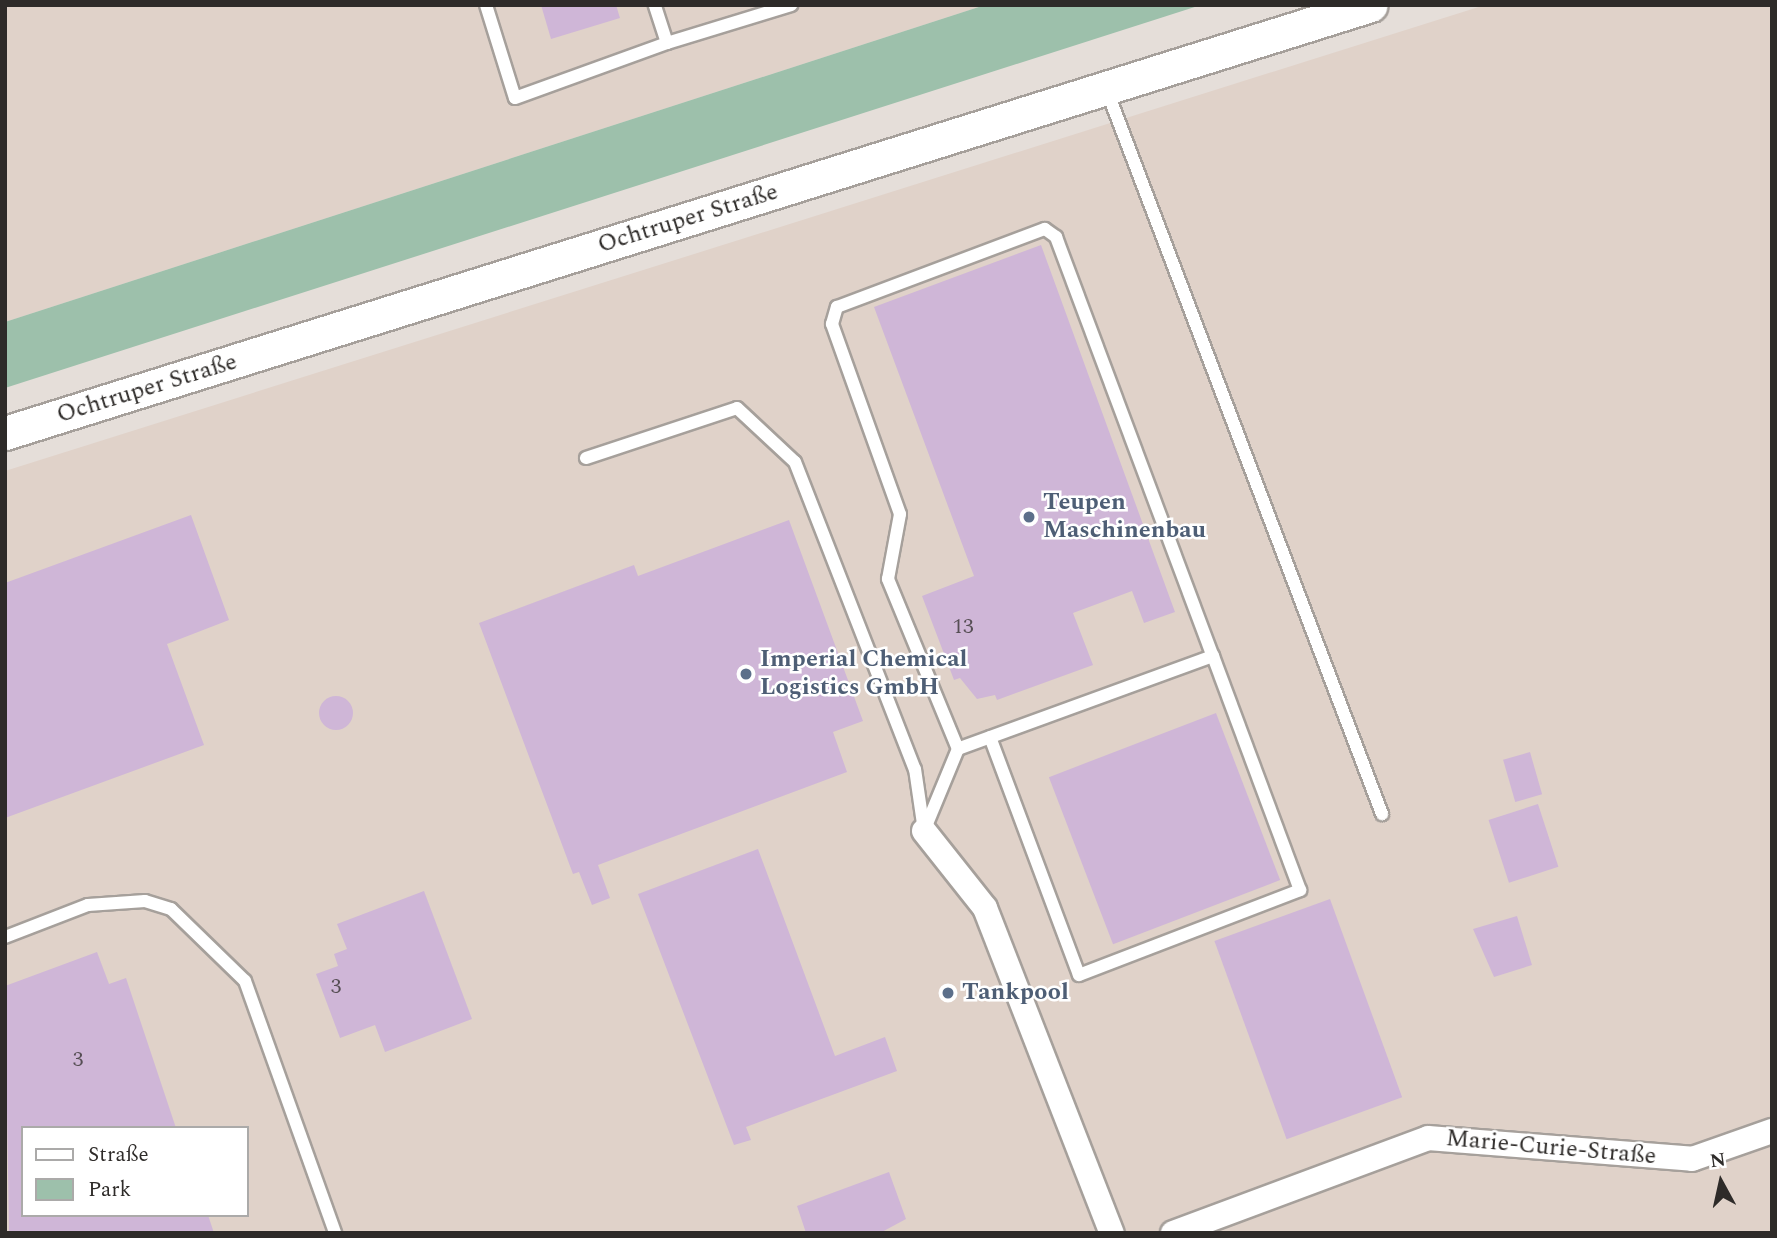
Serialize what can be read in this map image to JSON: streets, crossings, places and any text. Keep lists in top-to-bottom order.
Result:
{
  "streets": {
    "main road": ["Ochtruper Straße"],
    "street": ["Marie-Curie-Straße"]
  },
  "places": ["Teupen Maschinenbau", "Imperial Chemical Logistics GmbH", "Tankpool"],
  "house_numbers": ["13", "3", "3"],
  "legend": ["Straße", "Park"],
  "north": "top"
}
